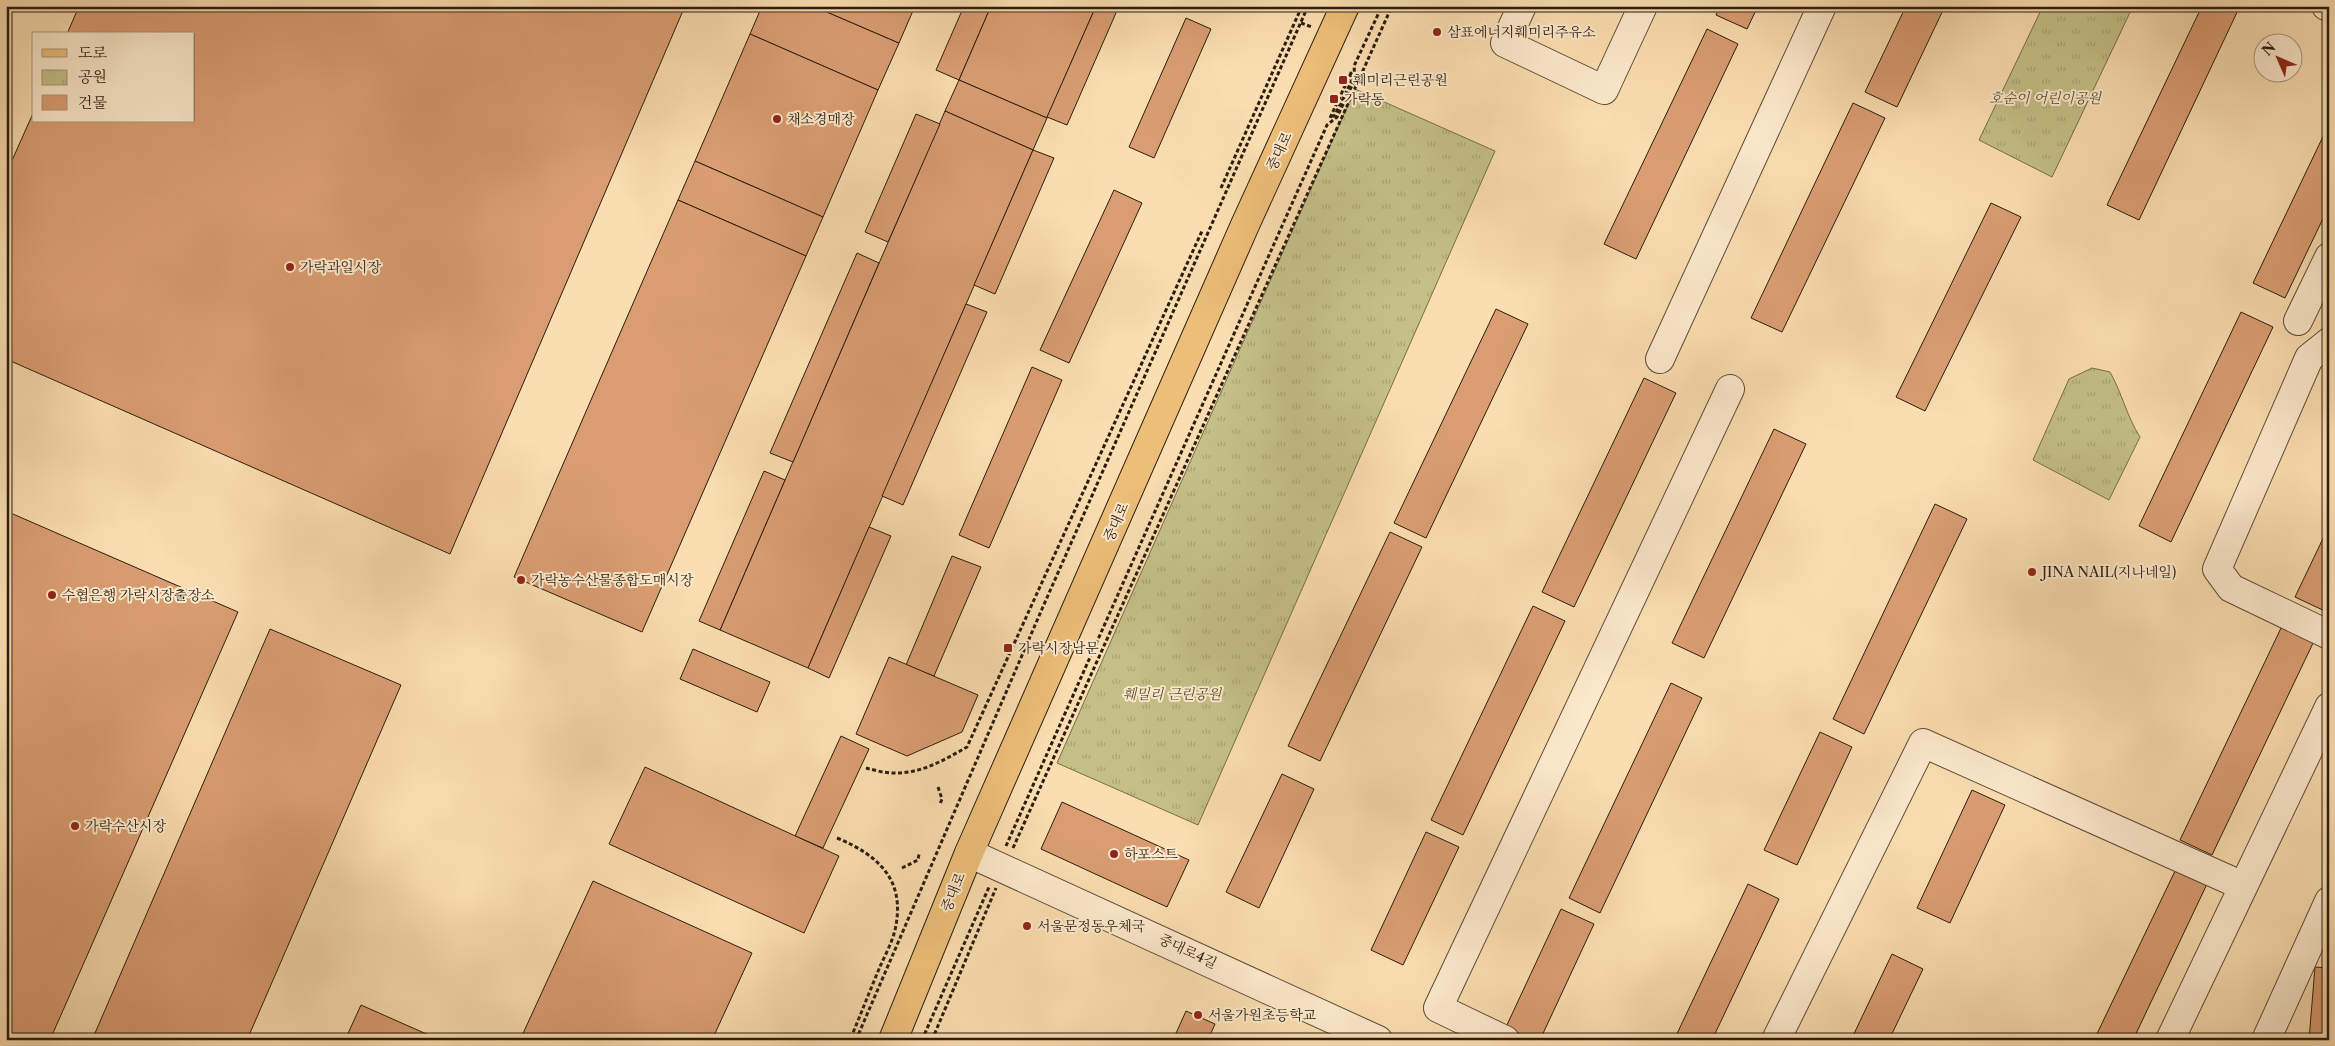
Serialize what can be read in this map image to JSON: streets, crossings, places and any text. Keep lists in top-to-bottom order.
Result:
{
  "streets": {
    "main road": ["중대로"],
    "street": ["중대로4길"]
  },
  "crossings": [
    ["중대로", "중대로4길"]
  ],
  "parks": ["호순이 어린이공원", "훼밀리 근린공원"],
  "places": {
    "other": [
      "삼표에너지훼미리주유소",
      "채소경매장",
      "가락과일시장",
      "JINA NAIL(지나네일)",
      "가락농수산물종합도매시장",
      "수협은행 가락시장출장소",
      "가락수산시장",
      "하포스트",
      "서울문정동우체국",
      "서울가원초등학교"
    ],
    "transit": ["훼미리근린공원", "가락동", "가락시장남문"]
  },
  "legend": ["도로", "공원", "건물"],
  "north": "top left"
}
